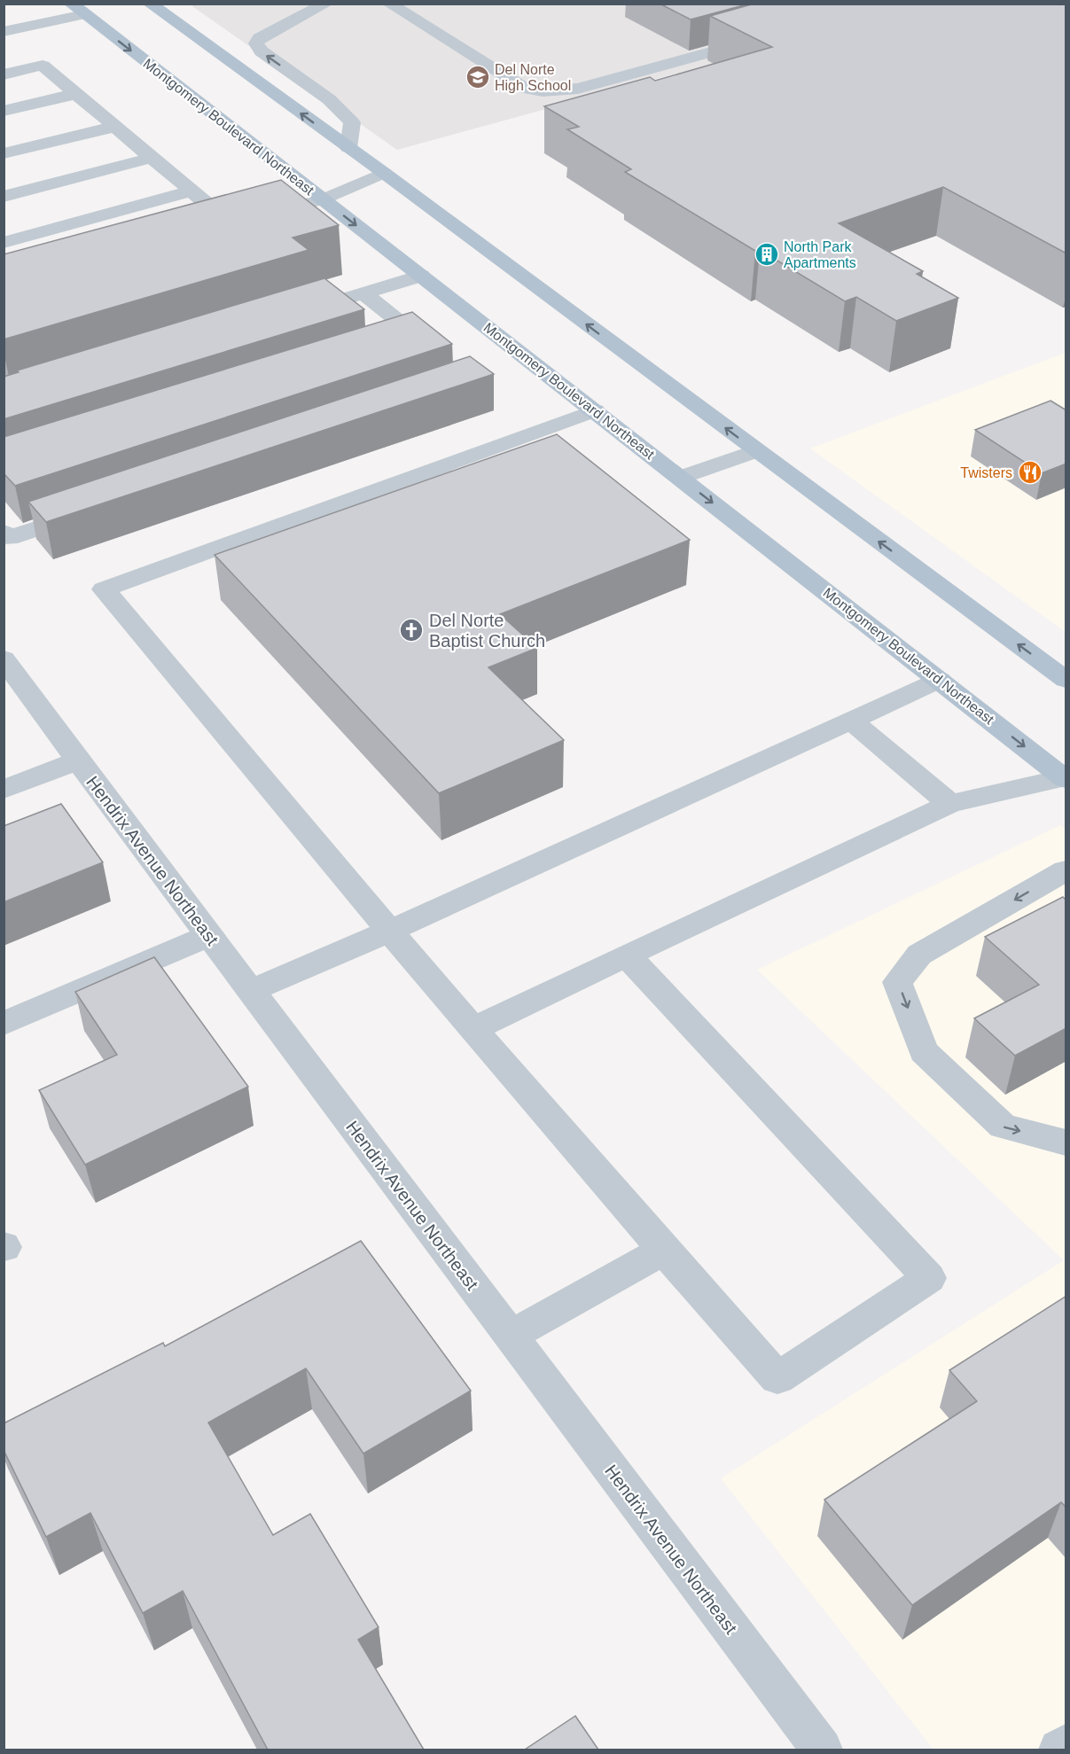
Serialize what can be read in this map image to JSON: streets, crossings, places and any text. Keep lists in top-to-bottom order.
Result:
{
  "streets": {
    "main road": ["Montgomery Boulevard Northeast"],
    "street": ["Hendrix Avenue Northeast"]
  },
  "places": {
    "school or university": ["Del Norte High School"],
    "building": ["North Park Apartments"],
    "restaurant": ["Twisters"],
    "church": ["Del Norte Baptist Church"]
  }
}
